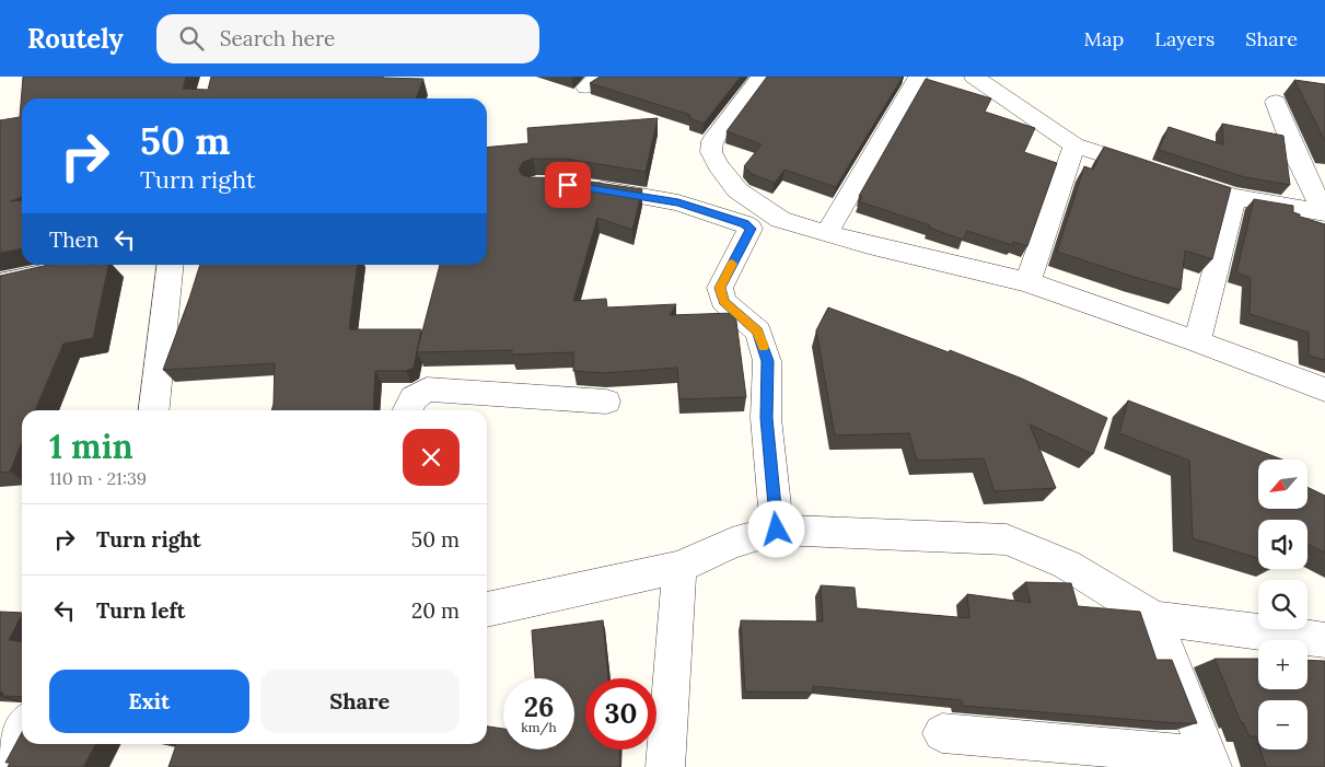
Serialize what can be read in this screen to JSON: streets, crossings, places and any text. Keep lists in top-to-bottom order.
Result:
{
  "north": "bottom left",
  "page": {
    "header": "Routely",
    "search": "Search here",
    "nav": ["Map", "Layers", "Share"],
    "turn": ["50 m", "Turn right"],
    "then": "Then",
    "heading": ["1 min", "110 m · 21:39"],
    "map_buttons": ["+", "−"],
    "list": [
      {
        "name": "Turn right",
        "value": "50 m"
      },
      {
        "name": "Turn left",
        "value": "20 m"
      }
    ],
    "buttons": ["Exit", "Share"],
    "speed": "26 km/h",
    "limit": "30"
  }
}
